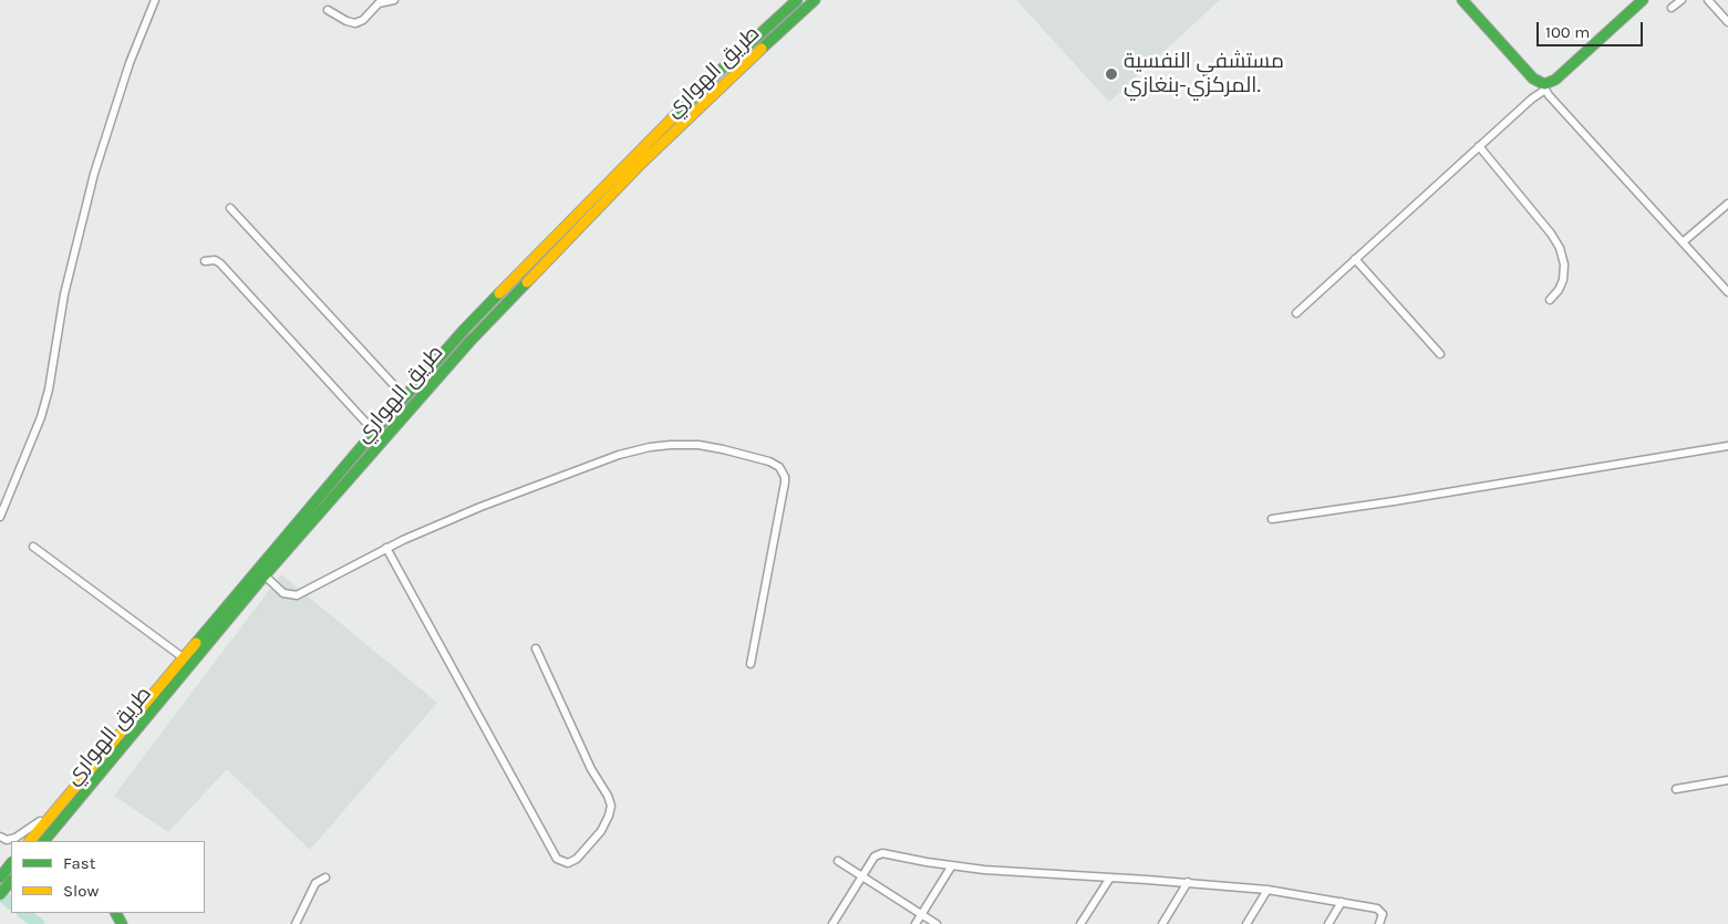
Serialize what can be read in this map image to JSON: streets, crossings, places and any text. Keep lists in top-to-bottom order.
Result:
{
  "streets": {
    "main road": ["طريق الهواري"]
  },
  "places": ["مستشفي النفسية المركزي-بنغازي."],
  "legend": ["Fast", "Slow"],
  "scale_bar": "100 m"
}
